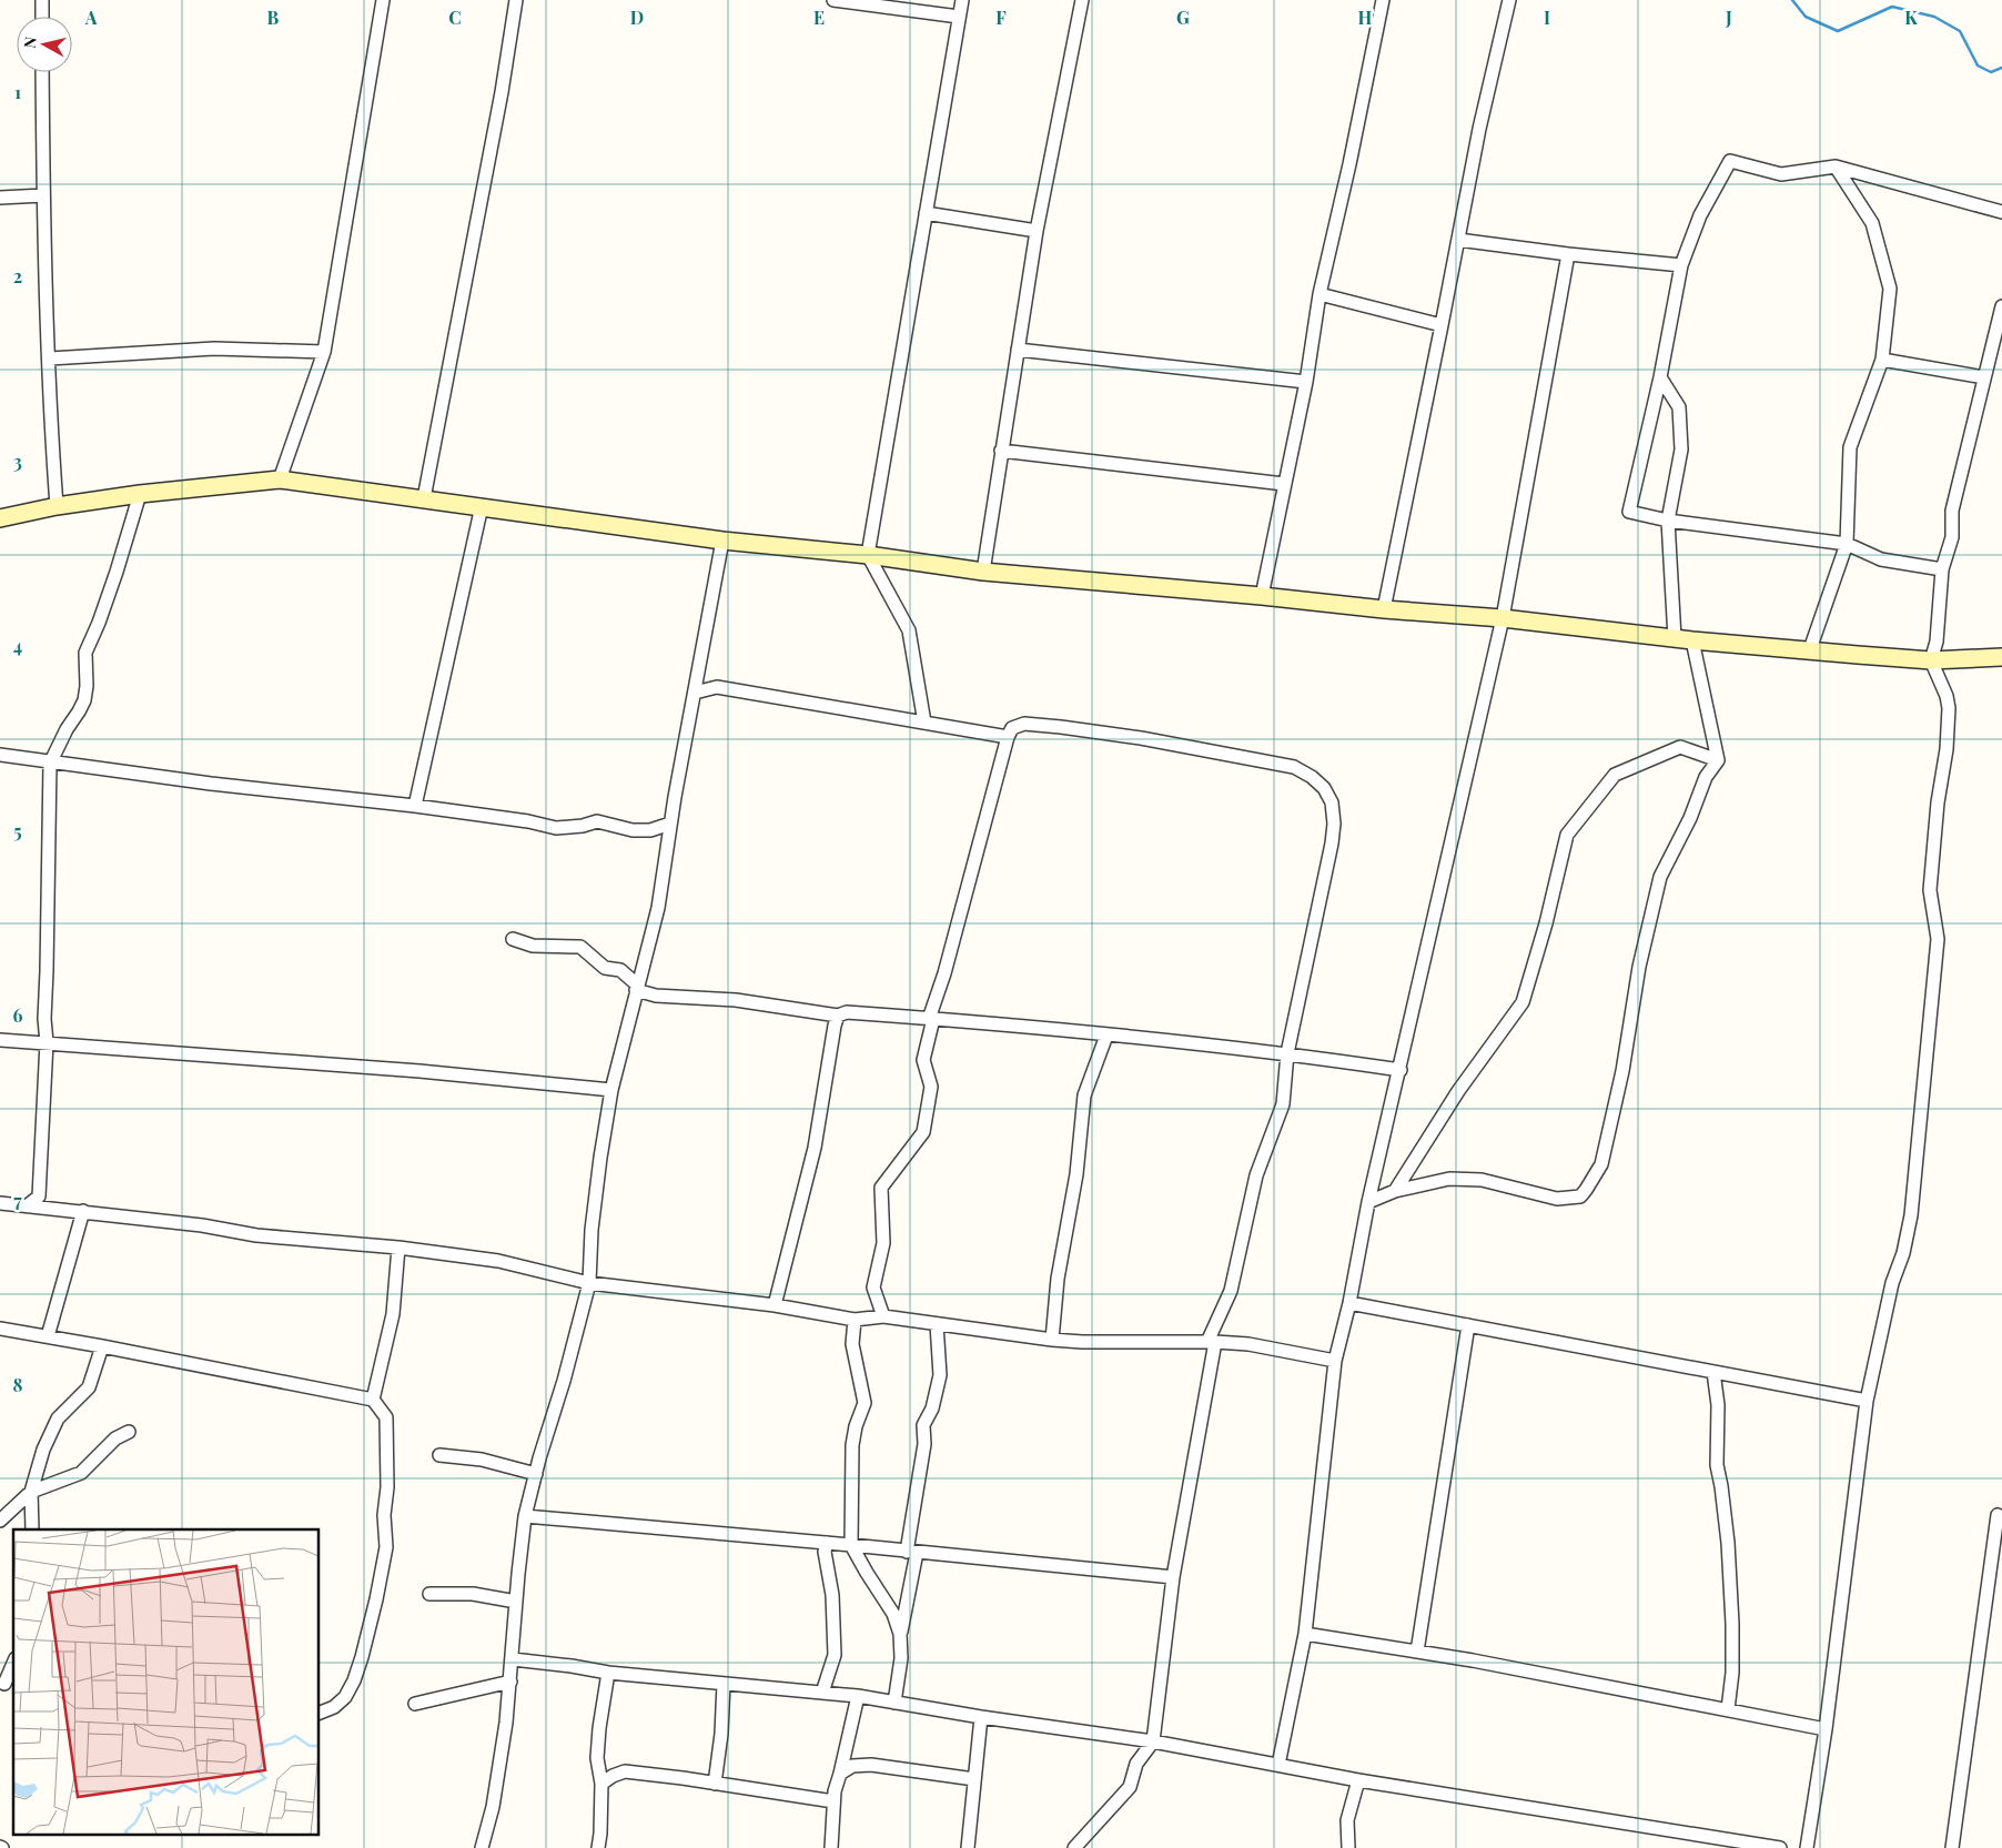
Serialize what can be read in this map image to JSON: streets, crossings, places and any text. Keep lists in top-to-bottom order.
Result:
{
  "north": "left",
  "grid": {
    "columns": [
      "A",
      "B",
      "C",
      "D",
      "E",
      "F",
      "G",
      "H",
      "I",
      "J",
      "K"
    ],
    "rows": [
      "1",
      "2",
      "3",
      "4",
      "5",
      "6",
      "7",
      "8"
    ]
  }
}
